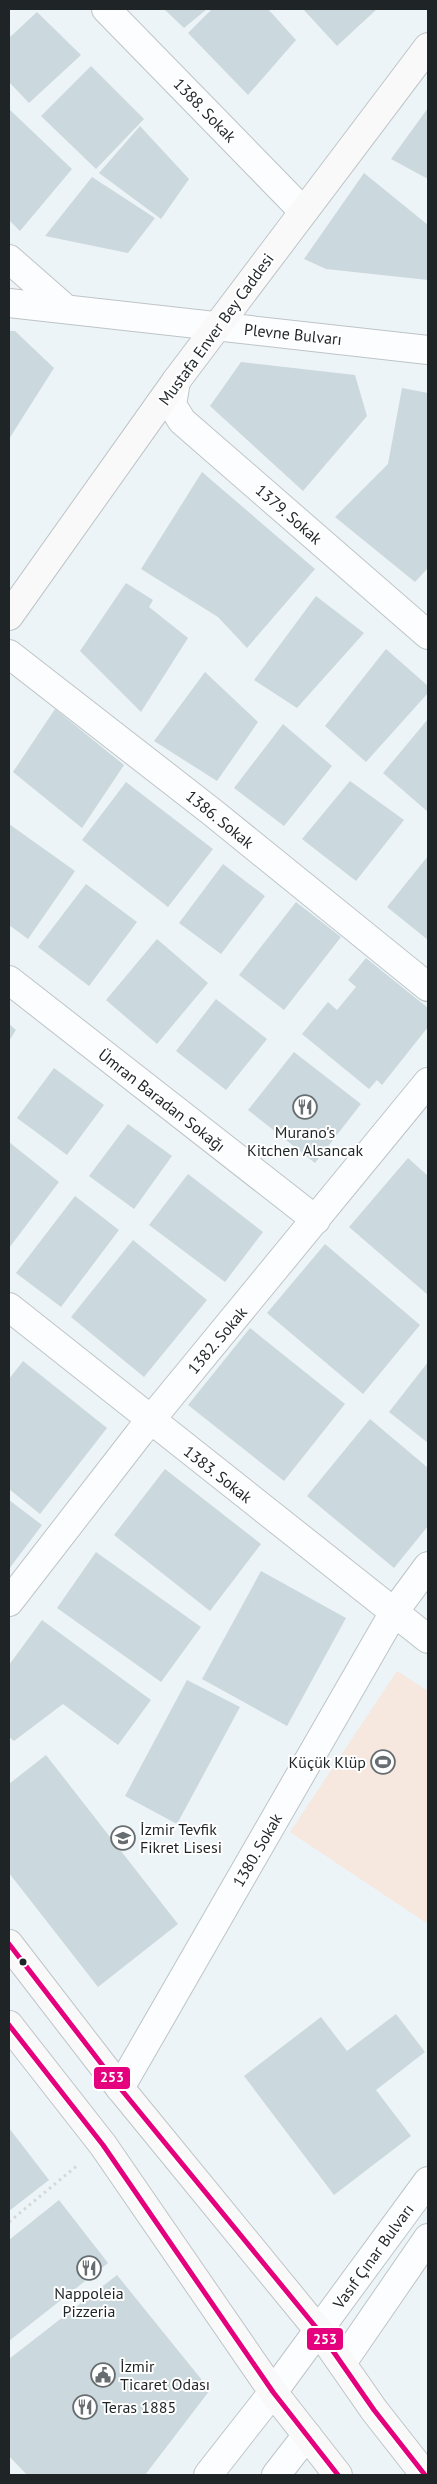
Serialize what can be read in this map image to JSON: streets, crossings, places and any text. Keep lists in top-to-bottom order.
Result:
{
  "streets": {
    "main road": ["Mustafa Enver Bey Caddesi"],
    "street": [
      "1388. Sokak",
      "Plevne Bulvarı",
      "1379. Sokak",
      "1386. Sokak",
      "Ümran Baradan Sokağı",
      "1382. Sokak",
      "1383. Sokak",
      "1380. Sokak",
      "Vasıf Çınar Bulvarı"
    ]
  },
  "crossings": [
    ["1388. Sokak", "Mustafa Enver Bey Caddesi"],
    ["Mustafa Enver Bey Caddesi", "Plevne Bulvarı"],
    ["Mustafa Enver Bey Caddesi", "1379. Sokak"],
    ["Ümran Baradan Sokağı", "1382. Sokak"],
    ["1382. Sokak", "1383. Sokak"],
    ["1383. Sokak", "1380. Sokak"]
  ],
  "places": {
    "restaurant": ["Murano's Kitchen Alsancak", "Nappoleia Pizzeria", "Teras 1885"],
    "sports": ["Küçük Klüp"],
    "school or university": ["İzmir Tevfik Fikret Lisesi"],
    "public building": ["İzmir Ticaret Odası"]
  },
  "lines": ["transit line 253"]
}
